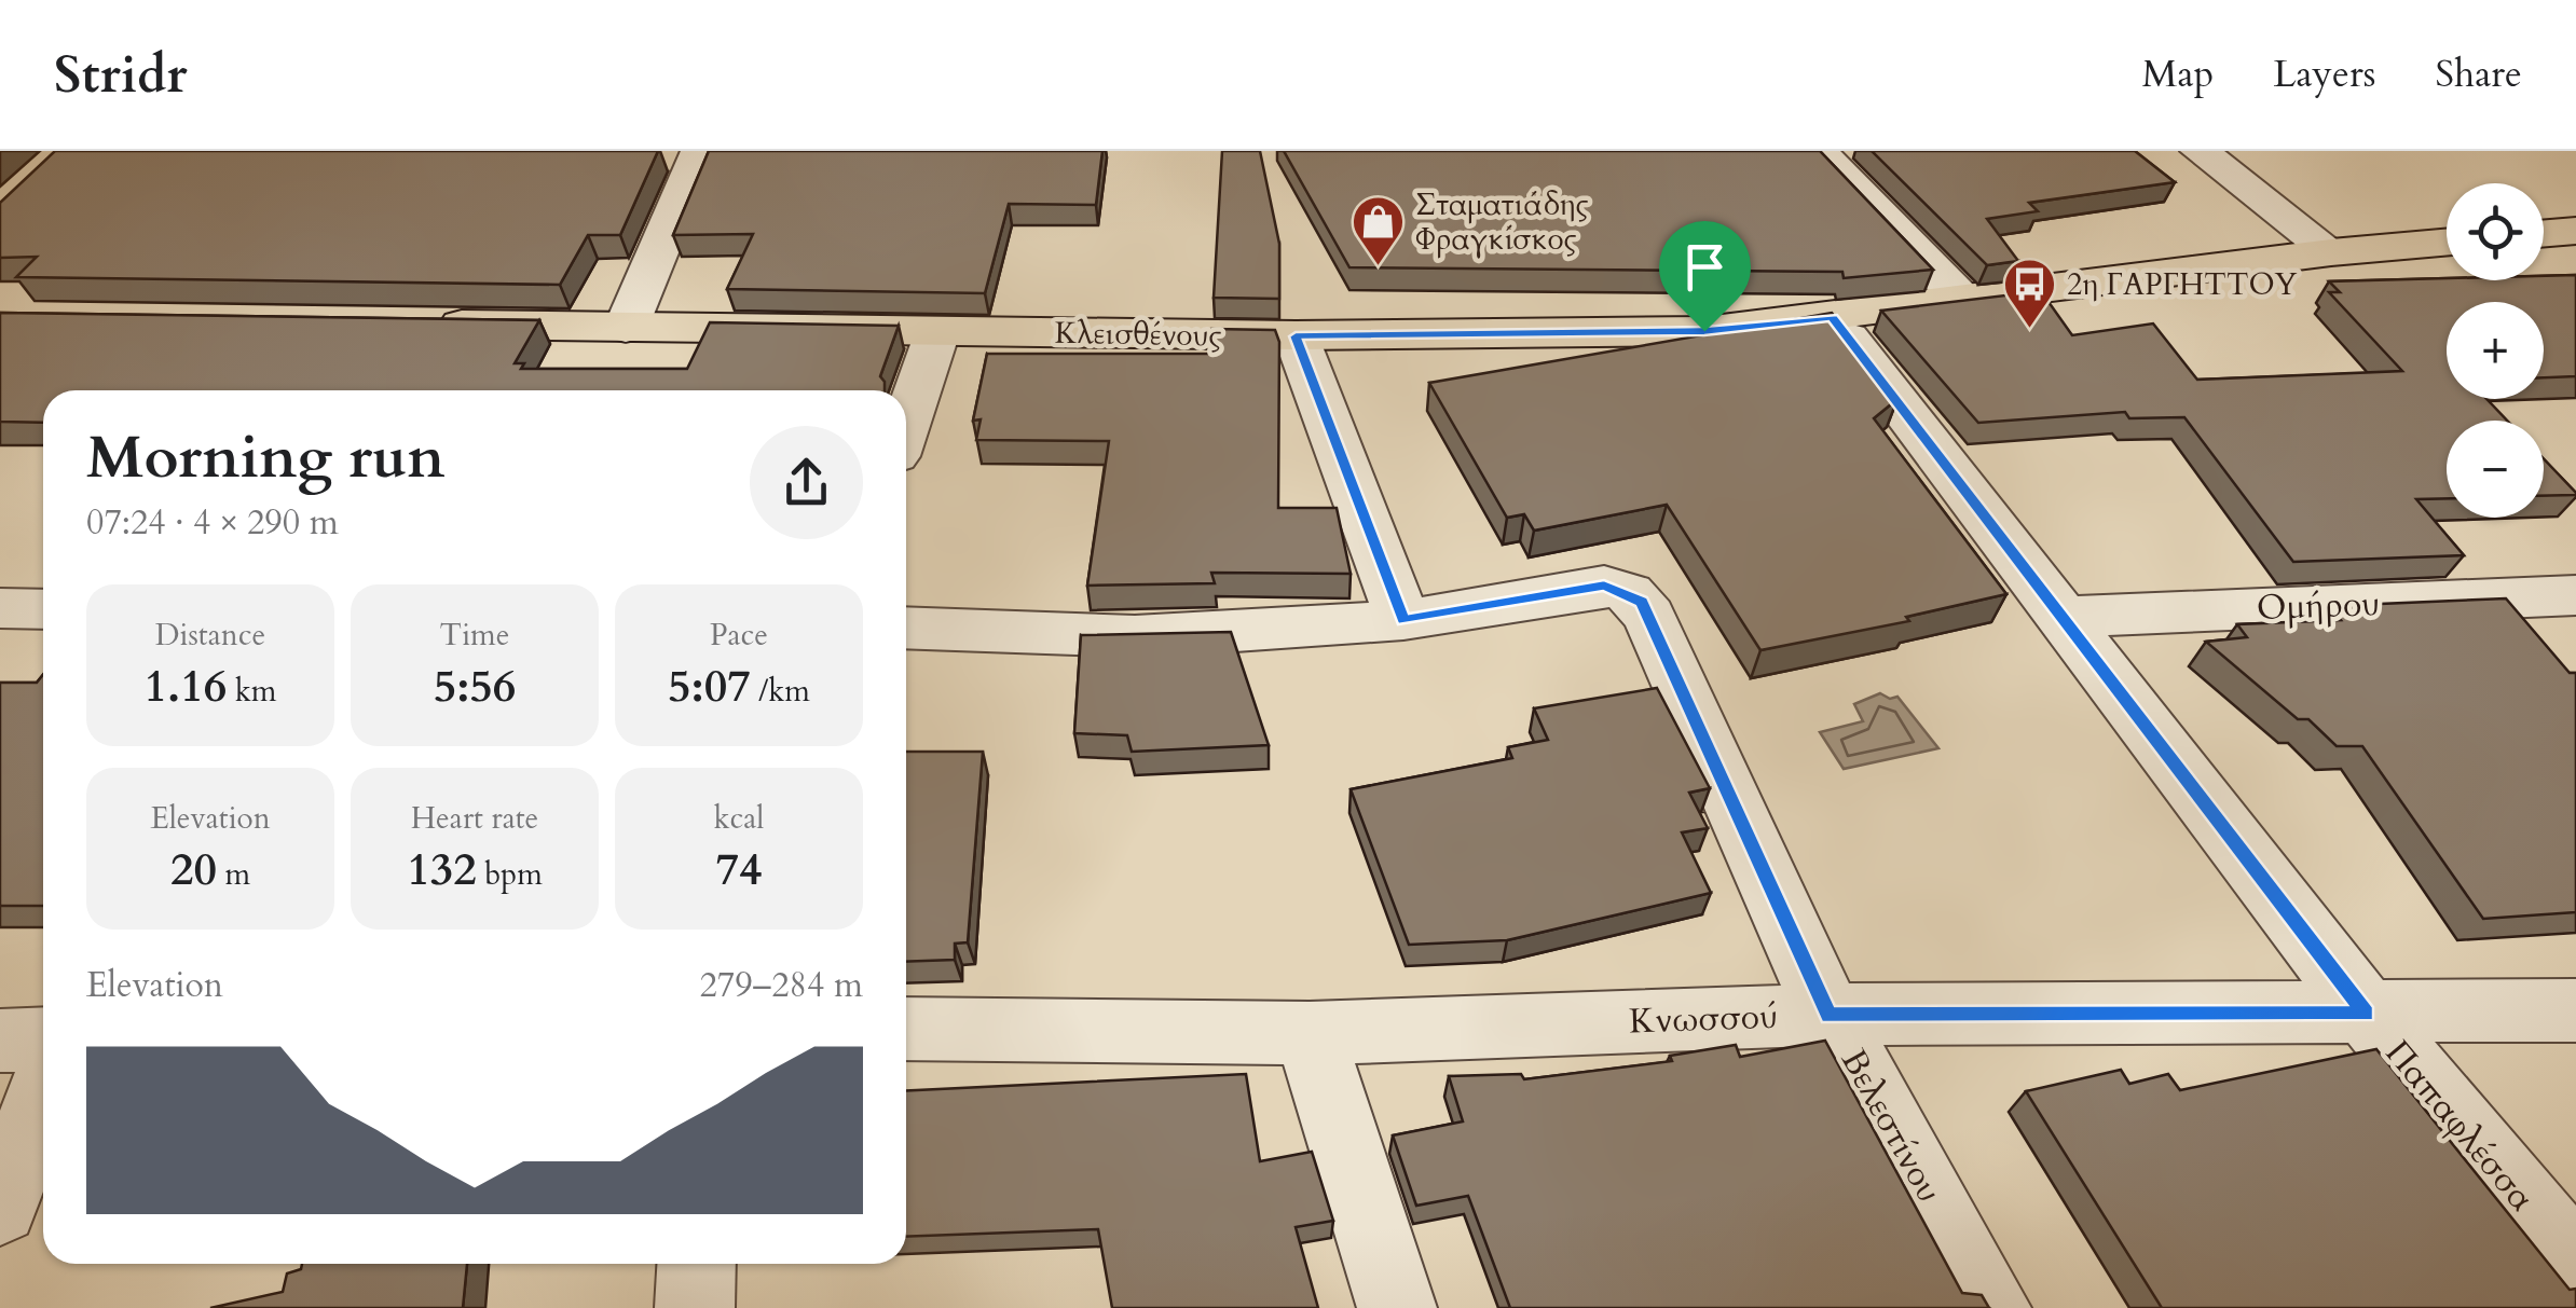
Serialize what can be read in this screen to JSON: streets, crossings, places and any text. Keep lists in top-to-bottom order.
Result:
{
  "streets": {
    "main road": ["Κλεισθένους"],
    "street": [
      "Ομήρου",
      "Κνωσσού",
      "Βελεστίνου",
      "Παπαφλέσσα"
    ]
  },
  "crossings": [
    ["Κλεισθένους", "Παπαφλέσσα"],
    ["Ομήρου", "Παπαφλέσσα"],
    ["Κνωσσού", "Βελεστίνου"],
    ["Κνωσσού", "Παπαφλέσσα"]
  ],
  "places": {
    "shop": ["Σταματιάδης Φραγκίσκος"],
    "bus stop": ["2η ΓΑΡΓΗΤΤΟΥ"]
  },
  "page": {
    "header": "Stridr",
    "nav": ["Map", "Layers", "Share"],
    "map_buttons": ["+", "−"],
    "heading": ["Morning run", "07:24 · 4 × 290 m"],
    "stats": [
      ["Distance", "1.16 km"],
      ["Time", "5:56"],
      ["Pace", "5:07 /km"],
      ["Elevation", "20 m"],
      ["Heart rate", "132 bpm"],
      ["kcal", "74"]
    ],
    "chart": ["Elevation", "279–284 m"]
  }
}
